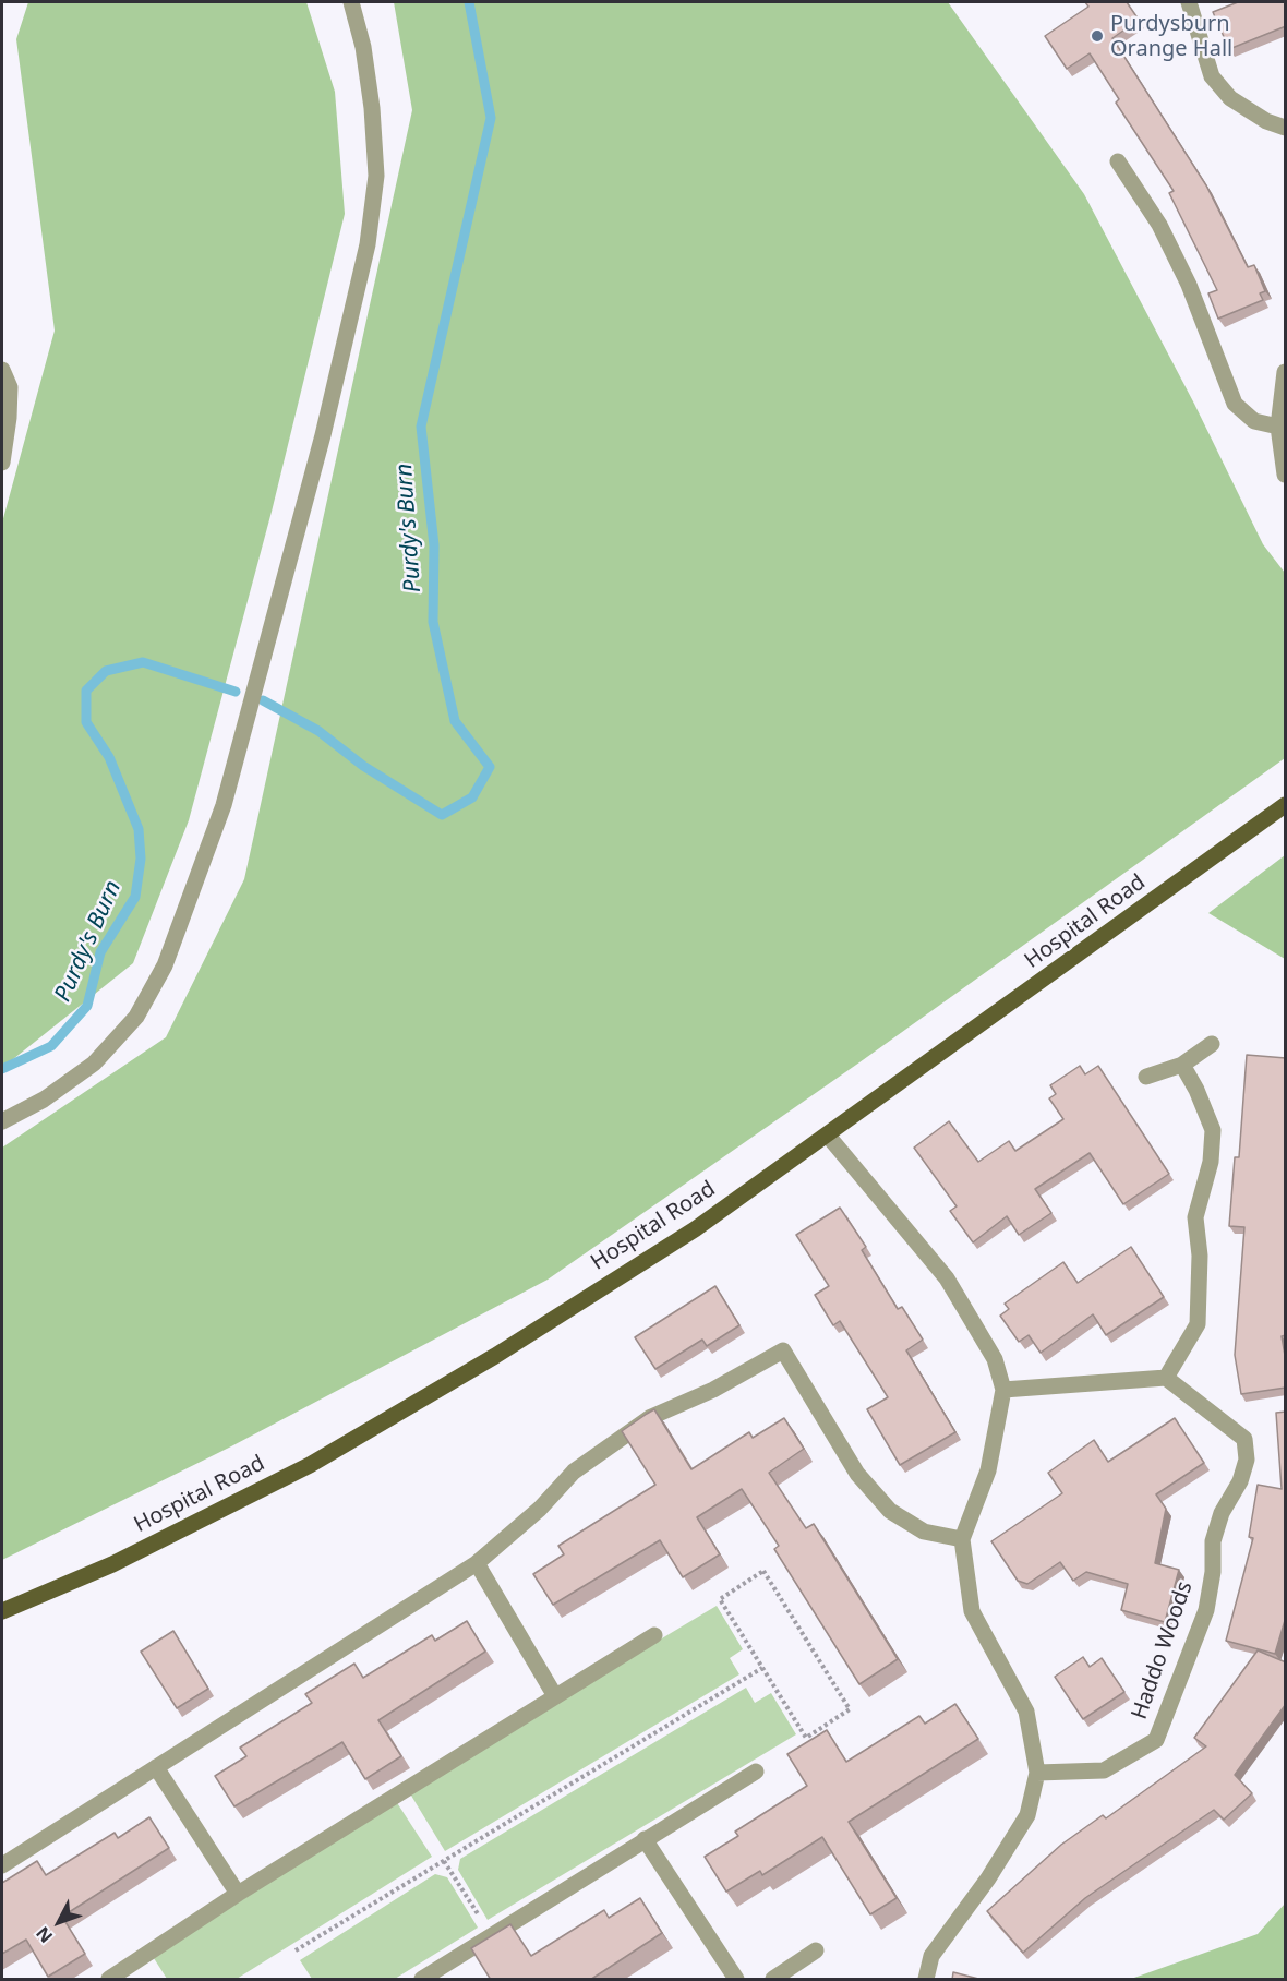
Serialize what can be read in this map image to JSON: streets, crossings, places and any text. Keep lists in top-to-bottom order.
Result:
{
  "streets": {
    "main road": ["Hospital Road"],
    "street": ["Haddo Woods"]
  },
  "water": ["Purdy's Burn"],
  "places": ["Purdysburn Orange Hall"],
  "north": "bottom left"
}
